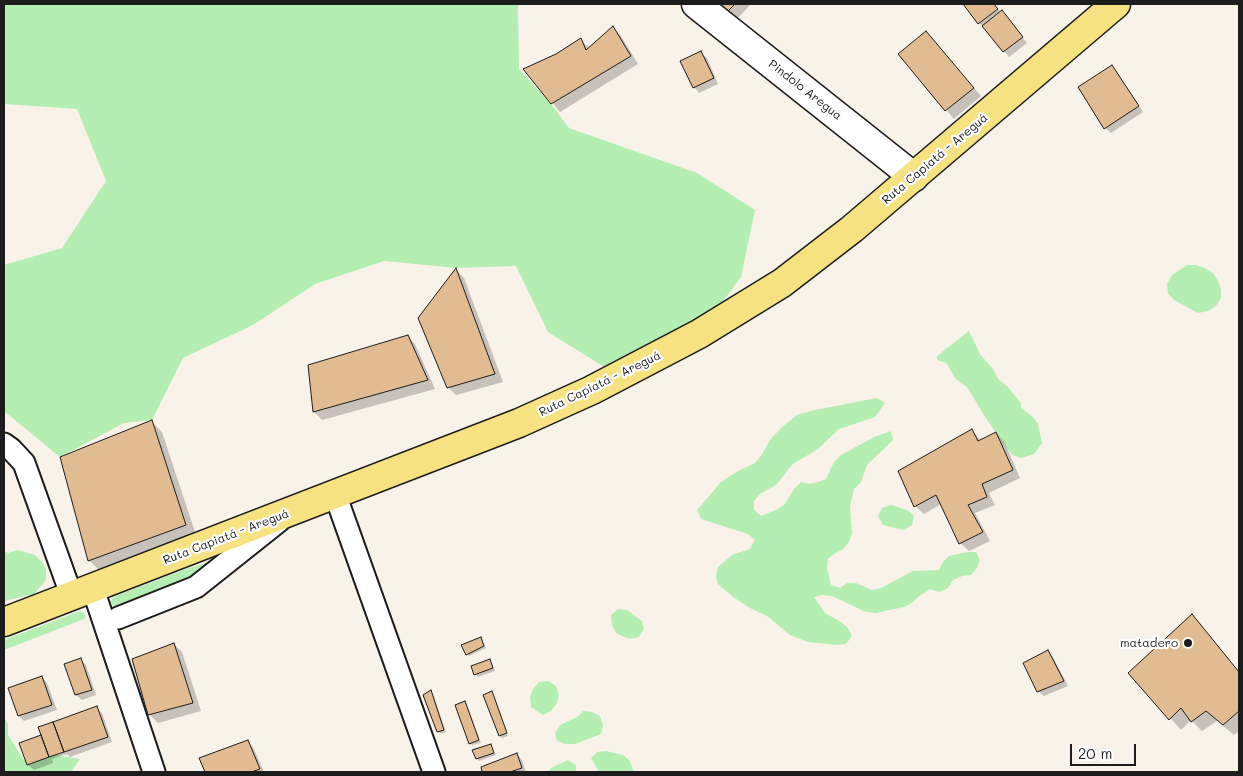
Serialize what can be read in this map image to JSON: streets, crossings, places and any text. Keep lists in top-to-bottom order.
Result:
{
  "streets": {
    "main road": ["Pindolo Aregua", "Ruta Capiatá - Areguá"]
  },
  "crossings": [
    ["Pindolo Aregua", "Ruta Capiatá - Areguá"]
  ],
  "places": ["matadero"],
  "scale_bar": "20 m"
}
